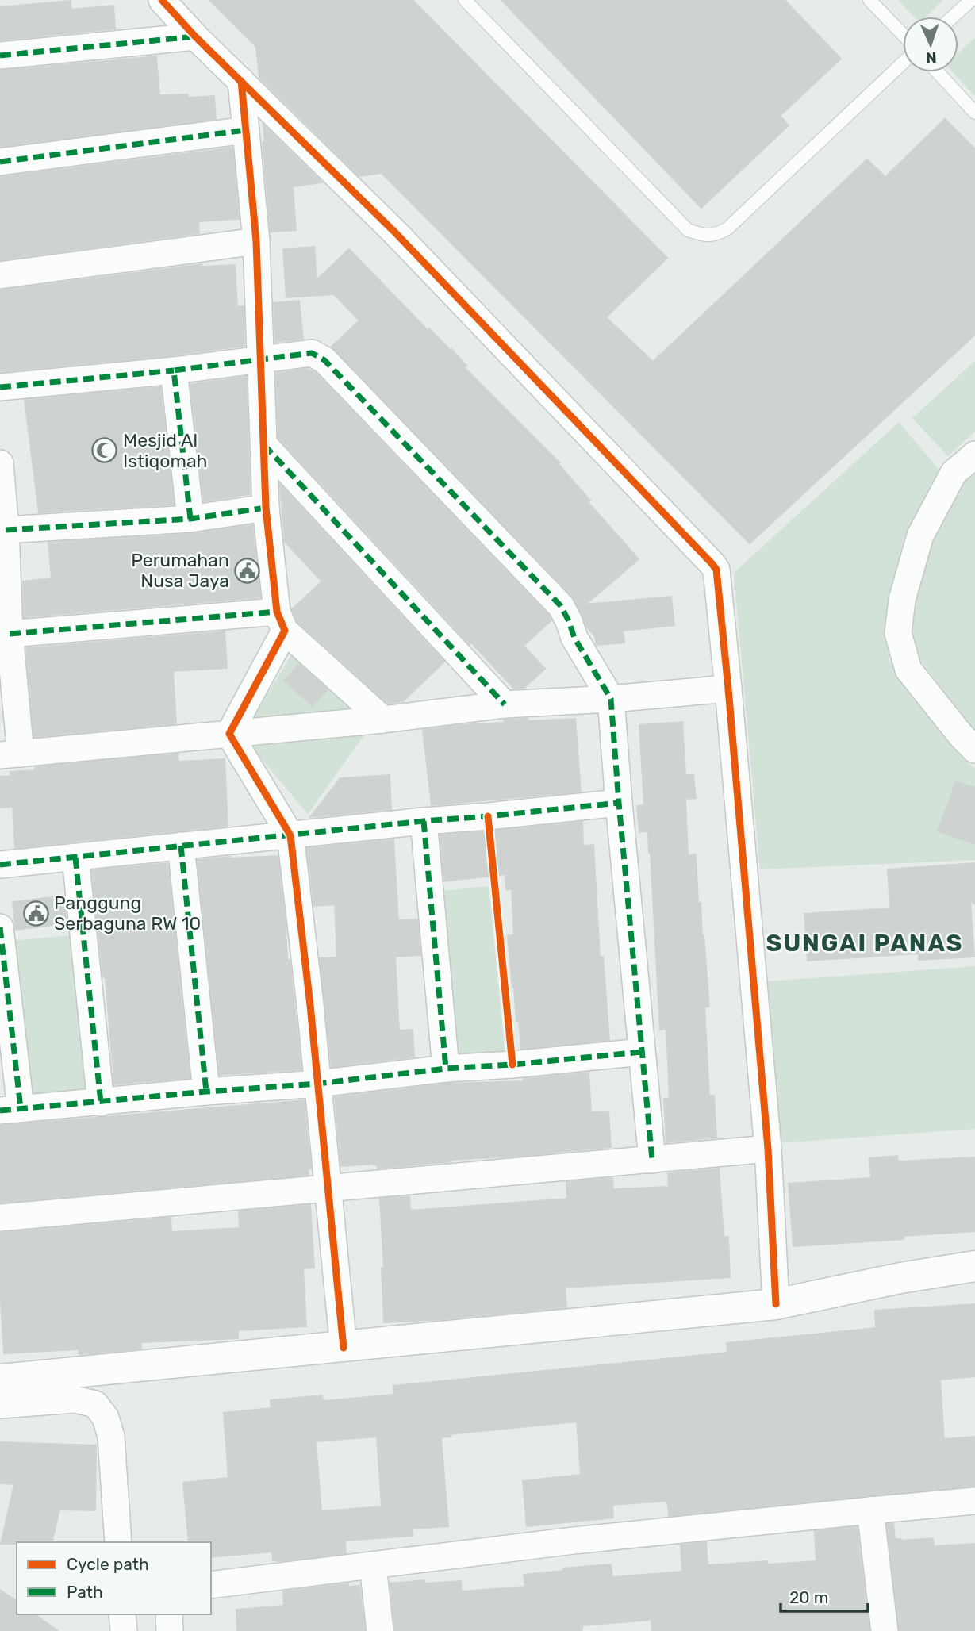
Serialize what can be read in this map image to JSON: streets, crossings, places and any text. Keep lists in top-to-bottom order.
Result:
{
  "districts": ["SUNGAI PANAS"],
  "places": {
    "mosque": ["Mesjid Al Istiqomah"],
    "public building": ["Perumahan Nusa Jaya", "Panggung Serbaguna RW 10"]
  },
  "legend": ["Cycle path", "Path"],
  "scale_bar": "20 m",
  "north": "bottom"
}
